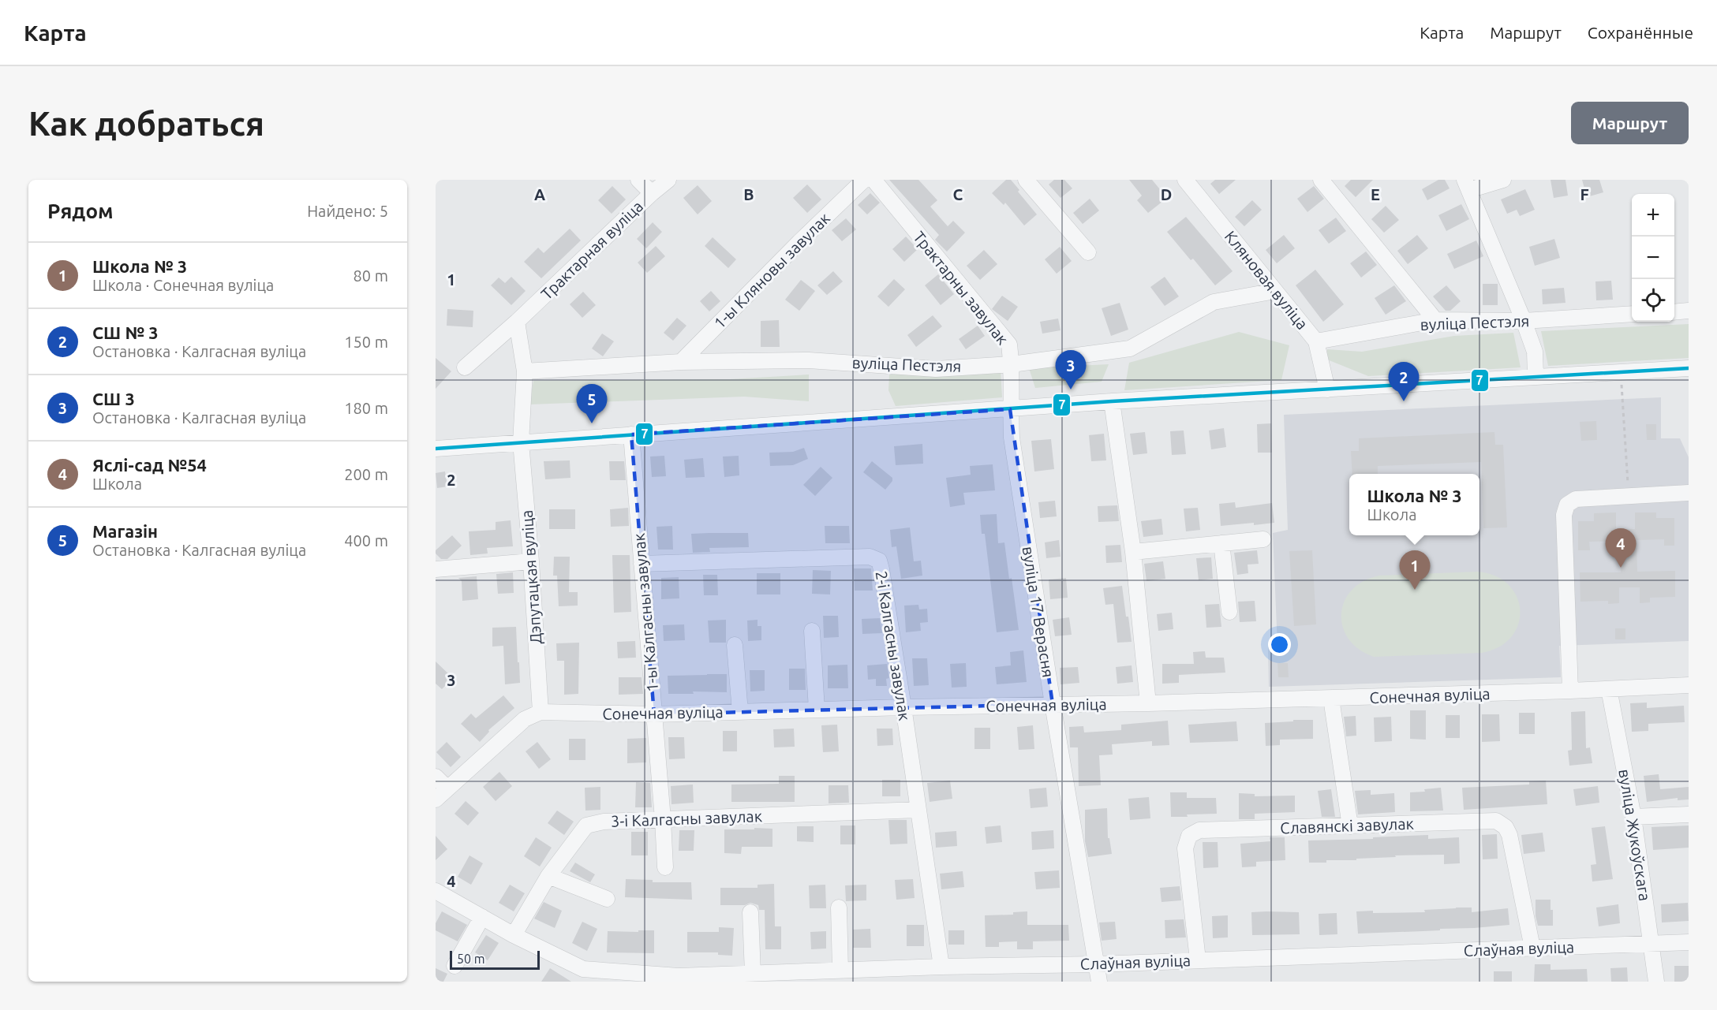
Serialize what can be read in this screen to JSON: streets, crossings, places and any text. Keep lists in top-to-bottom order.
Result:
{
  "streets": {
    "street": [
      "Трактарная вуліца",
      "1-ы Кляновы завулак",
      "Кляновая вуліца",
      "Трактарны завулак",
      "вуліца Пестэля",
      "Дэпутацкая вуліца",
      "вуліца 17 Верасня",
      "1-ы Калгасны завулак",
      "2-і Калгасны завулак",
      "Сонечная вуліца",
      "3-і Калгасны завулак",
      "Славянскі завулак",
      "вуліца Жукоўскага",
      "Слаўная вуліца"
    ]
  },
  "crossings": [
    ["Трактарная вуліца", "Дэпутацкая вуліца"],
    ["1-ы Кляновы завулак", "вуліца Пестэля"],
    ["Кляновая вуліца", "вуліца Пестэля"],
    ["Трактарны завулак", "вуліца Пестэля"],
    ["Трактарны завулак", "вуліца 17 Верасня"],
    ["вуліца Пестэля", "Дэпутацкая вуліца"],
    ["Дэпутацкая вуліца", "Сонечная вуліца"],
    ["вуліца 17 Верасня", "Сонечная вуліца"],
    ["вуліца 17 Верасня", "Слаўная вуліца"],
    ["1-ы Калгасны завулак", "2-і Калгасны завулак"],
    ["1-ы Калгасны завулак", "Сонечная вуліца"],
    ["1-ы Калгасны завулак", "3-і Калгасны завулак"],
    ["2-і Калгасны завулак", "Сонечная вуліца"],
    ["2-і Калгасны завулак", "3-і Калгасны завулак"],
    ["2-і Калгасны завулак", "Слаўная вуліца"],
    ["Сонечная вуліца", "вуліца Жукоўскага"],
    ["Славянскі завулак", "Слаўная вуліца"],
    ["вуліца Жукоўскага", "Слаўная вуліца"]
  ],
  "lines": ["transit line 7"],
  "scale_bar": "50 m",
  "page": {
    "header": "Карта",
    "nav": ["Карта", "Маршрут", "Сохранённые"],
    "buttons": "Маршрут",
    "title": "Как добраться",
    "heading": ["Рядом", "Найдено: 5"],
    "map_buttons": ["+", "−"],
    "list": [
      {
        "mark": "1",
        "name": "Школа № 3",
        "note": "Школа · Сонечная вуліца",
        "value": "80 m"
      },
      {
        "mark": "2",
        "name": "СШ № 3",
        "note": "Остановка · Калгасная вуліца",
        "value": "150 m"
      },
      {
        "mark": "3",
        "name": "СШ 3",
        "note": "Остановка · Калгасная вуліца",
        "value": "180 m"
      },
      {
        "mark": "4",
        "name": "Яслі-сад №54",
        "note": "Школа",
        "value": "200 m"
      },
      {
        "mark": "5",
        "name": "Магазін",
        "note": "Остановка · Калгасная вуліца",
        "value": "400 m"
      }
    ],
    "pins": [
      "3",
      "2",
      "5",
      "4",
      "1"
    ],
    "popup": ["Школа № 3", "Школа"],
    "scale": "50 m"
  },
  "grid": {
    "columns": [
      "A",
      "B",
      "C",
      "D",
      "E",
      "F"
    ],
    "rows": [
      "1",
      "2",
      "3",
      "4"
    ]
  }
}
